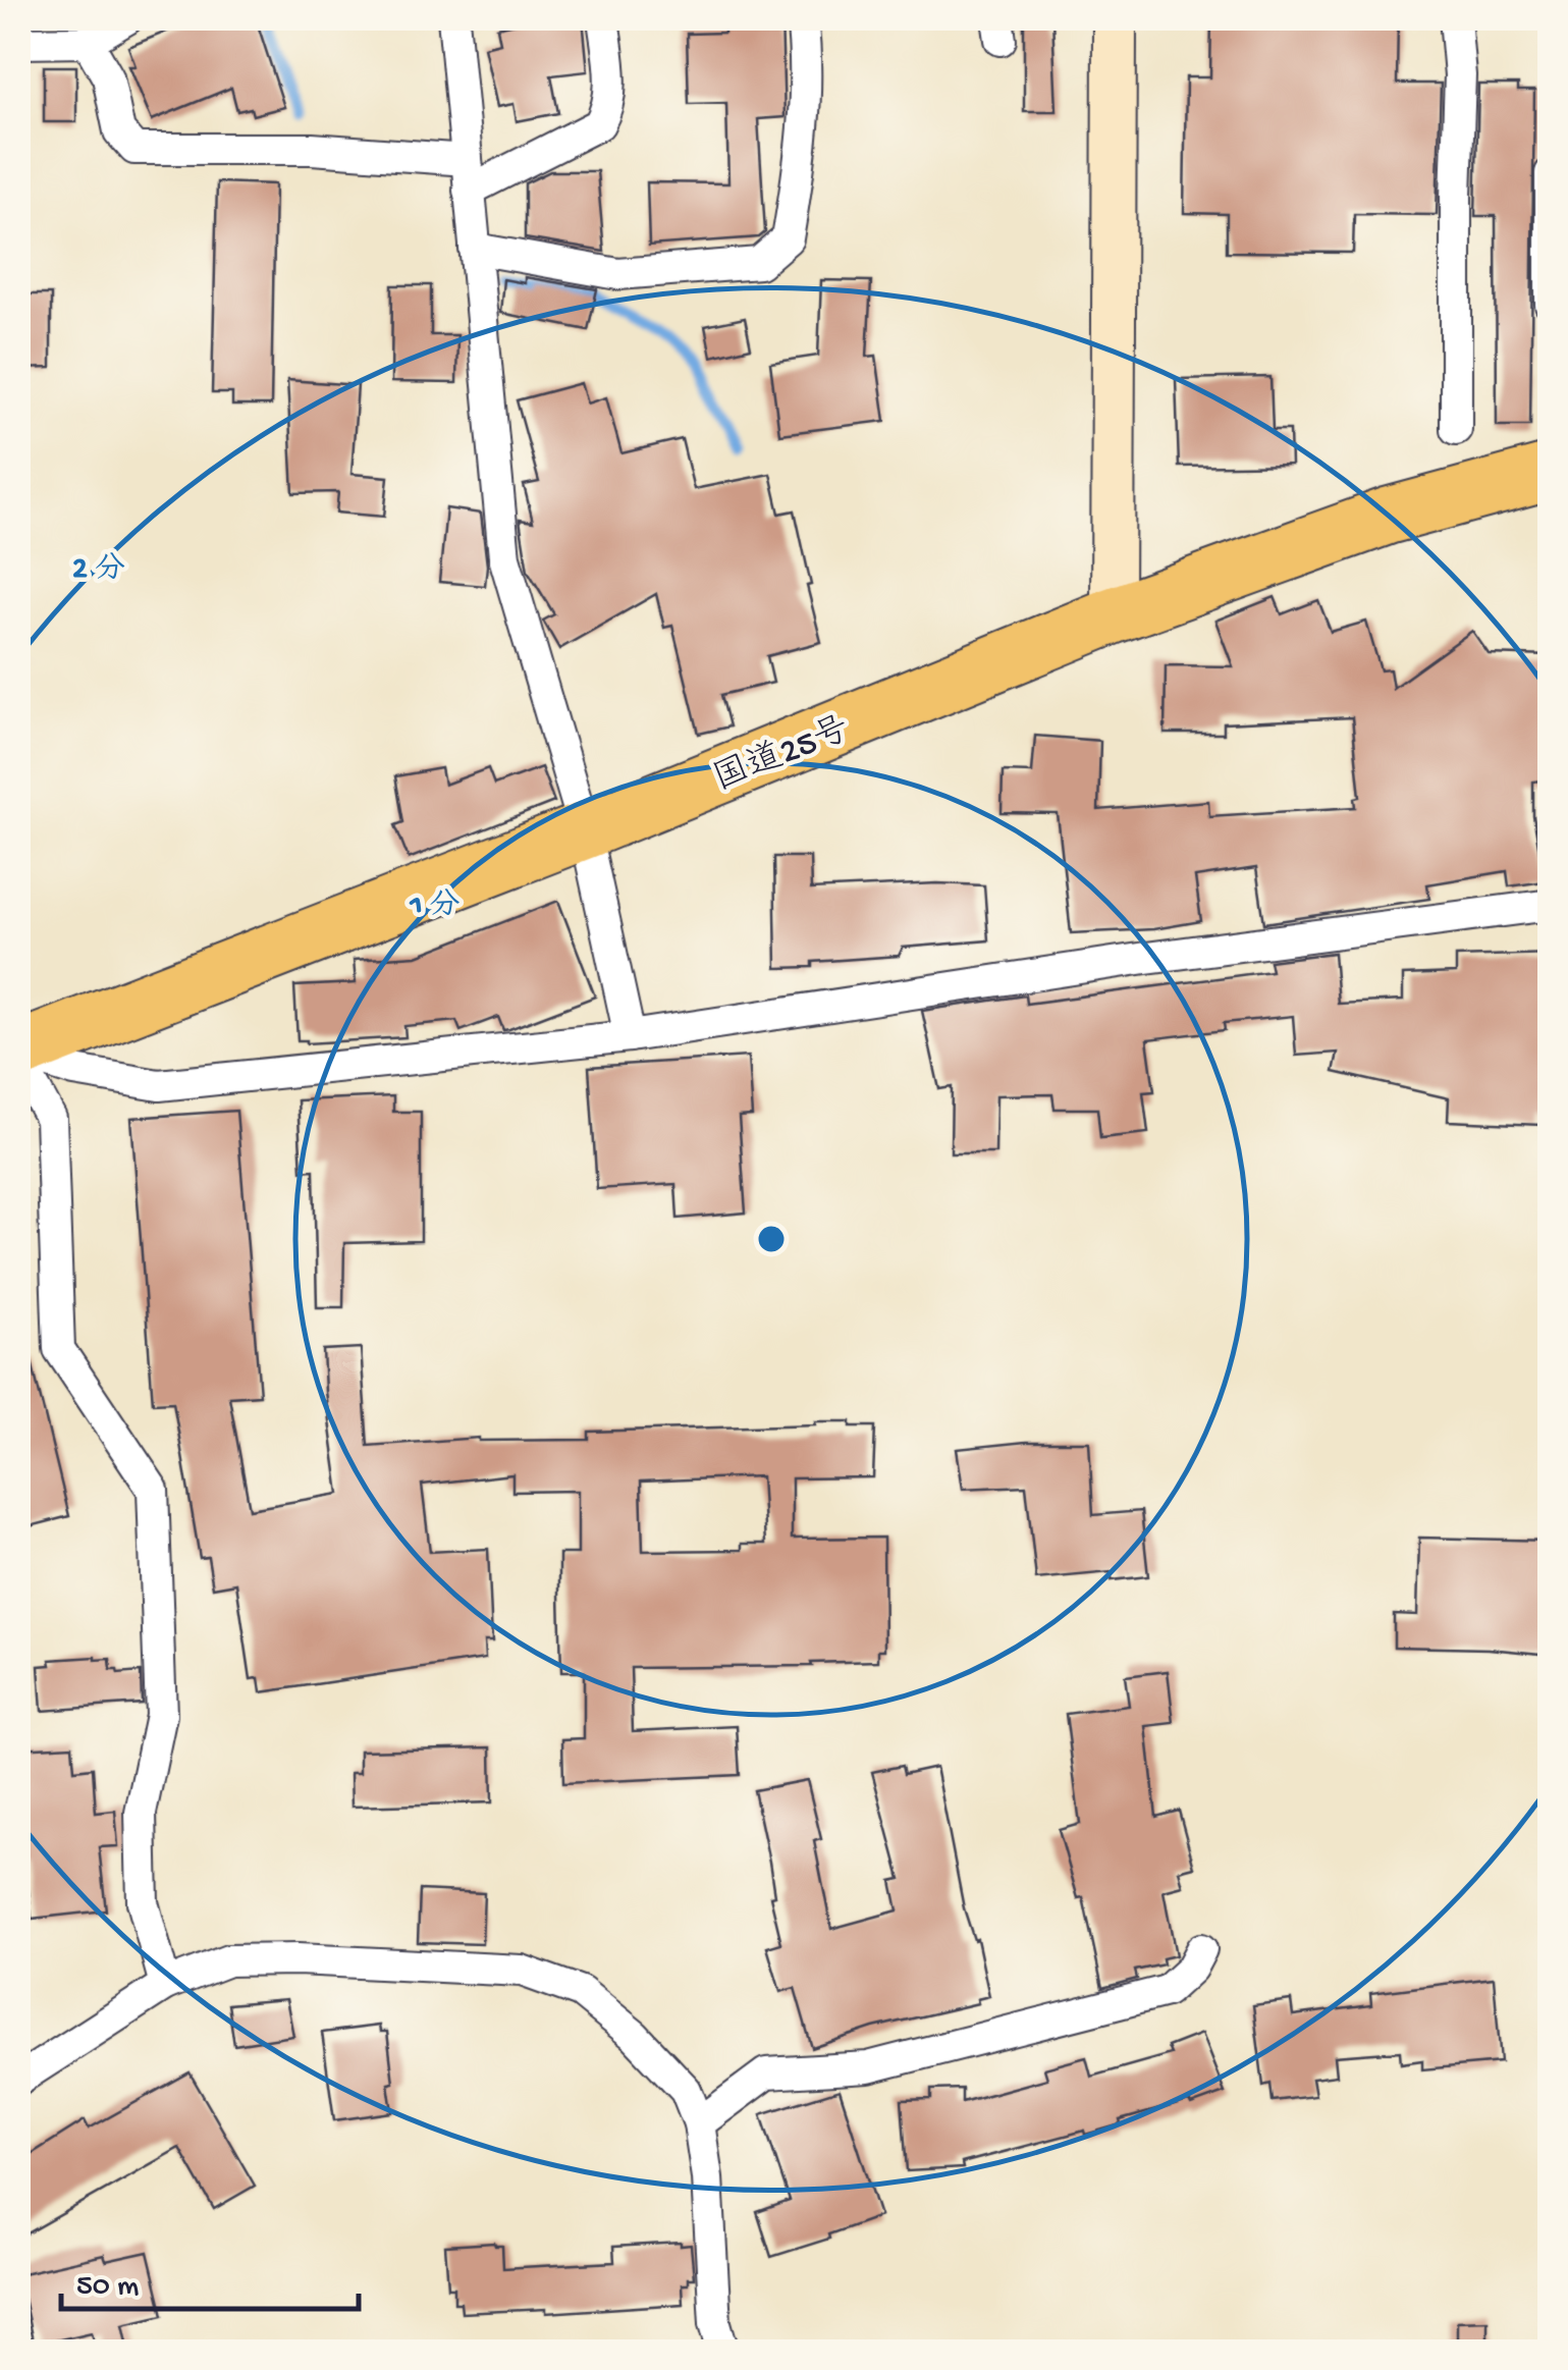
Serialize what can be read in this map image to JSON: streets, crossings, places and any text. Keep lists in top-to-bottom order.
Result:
{
  "streets": {
    "highway": ["国道25号"]
  },
  "scale_bar": "50 m",
  "rings": ["2 分", "1 分"]
}
